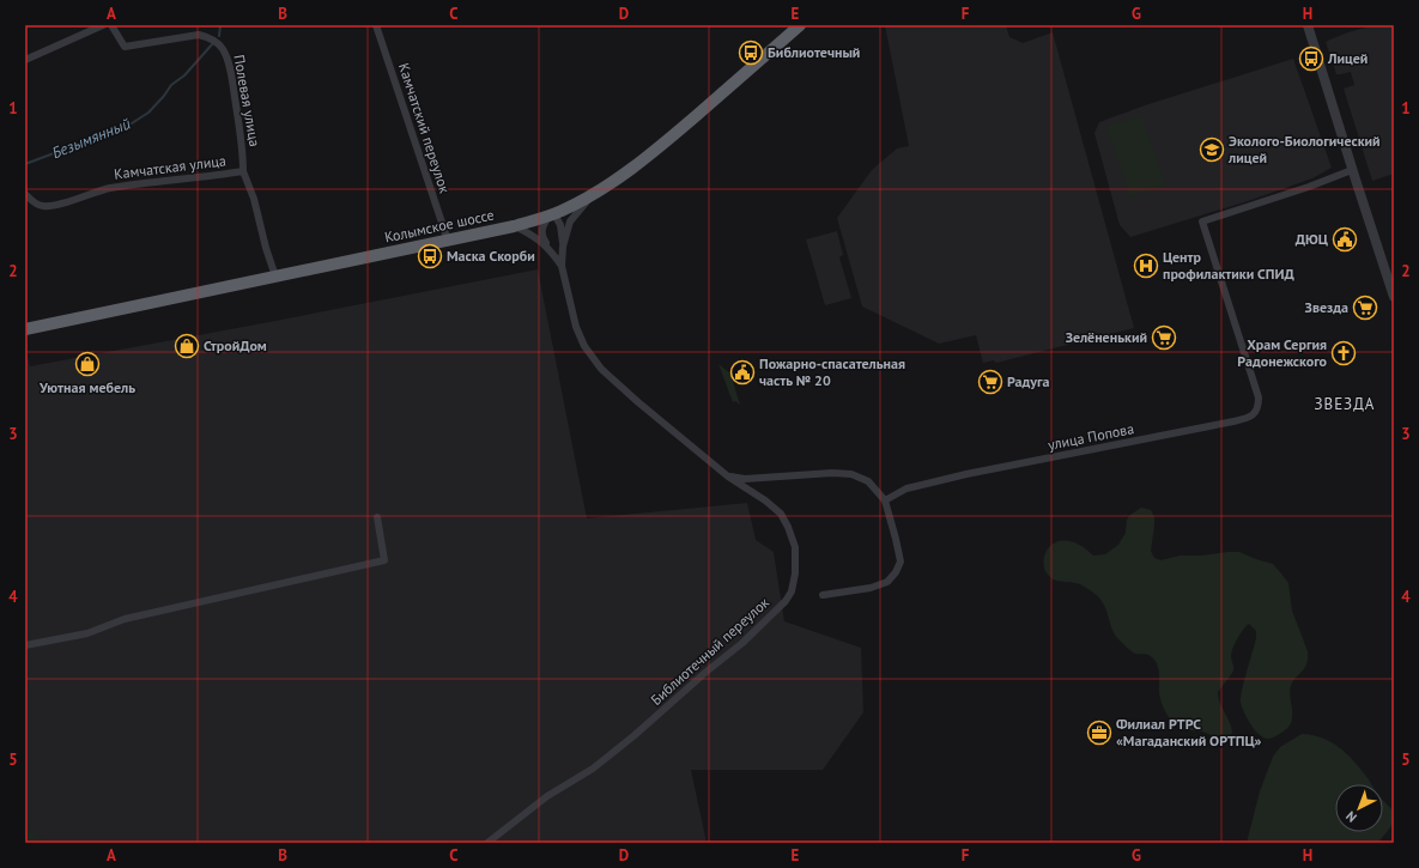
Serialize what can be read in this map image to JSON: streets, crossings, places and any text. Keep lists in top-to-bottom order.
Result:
{
  "streets": {
    "highway": ["Колымское шоссе"],
    "street": [
      "Полевая улица",
      "Камчатский переулок",
      "Камчатская улица",
      "улица Попова",
      "Библиотечный переулок"
    ]
  },
  "crossings": [
    ["Полевая улица", "Камчатская улица"],
    ["Камчатский переулок", "Колымское шоссе"],
    ["Камчатская улица", "Колымское шоссе"],
    ["Колымское шоссе", "Библиотечный переулок"]
  ],
  "districts": ["ЗВЕЗДА"],
  "water": ["Безымянный"],
  "places": {
    "bus stop": ["Библиотечный", "Лицей", "Маска Скорби"],
    "school or university": ["Эколого-Биологический лицей"],
    "public building": ["ДЮЦ", "Пожарно-спасательная часть № 20"],
    "hospital": ["Центр профилактики СПИД"],
    "supermarket": ["Звезда", "Зелёненький", "Радуга"],
    "shop": ["СтройДом", "Уютная мебель"],
    "church": ["Храм Сергия Радонежского"],
    "office": ["Филиал РТРС «Магаданский ОРТПЦ»"]
  },
  "north": "bottom left",
  "grid": {
    "columns": [
      "A",
      "B",
      "C",
      "D",
      "E",
      "F",
      "G",
      "H"
    ],
    "rows": [
      "1",
      "2",
      "3",
      "4",
      "5"
    ]
  }
}
